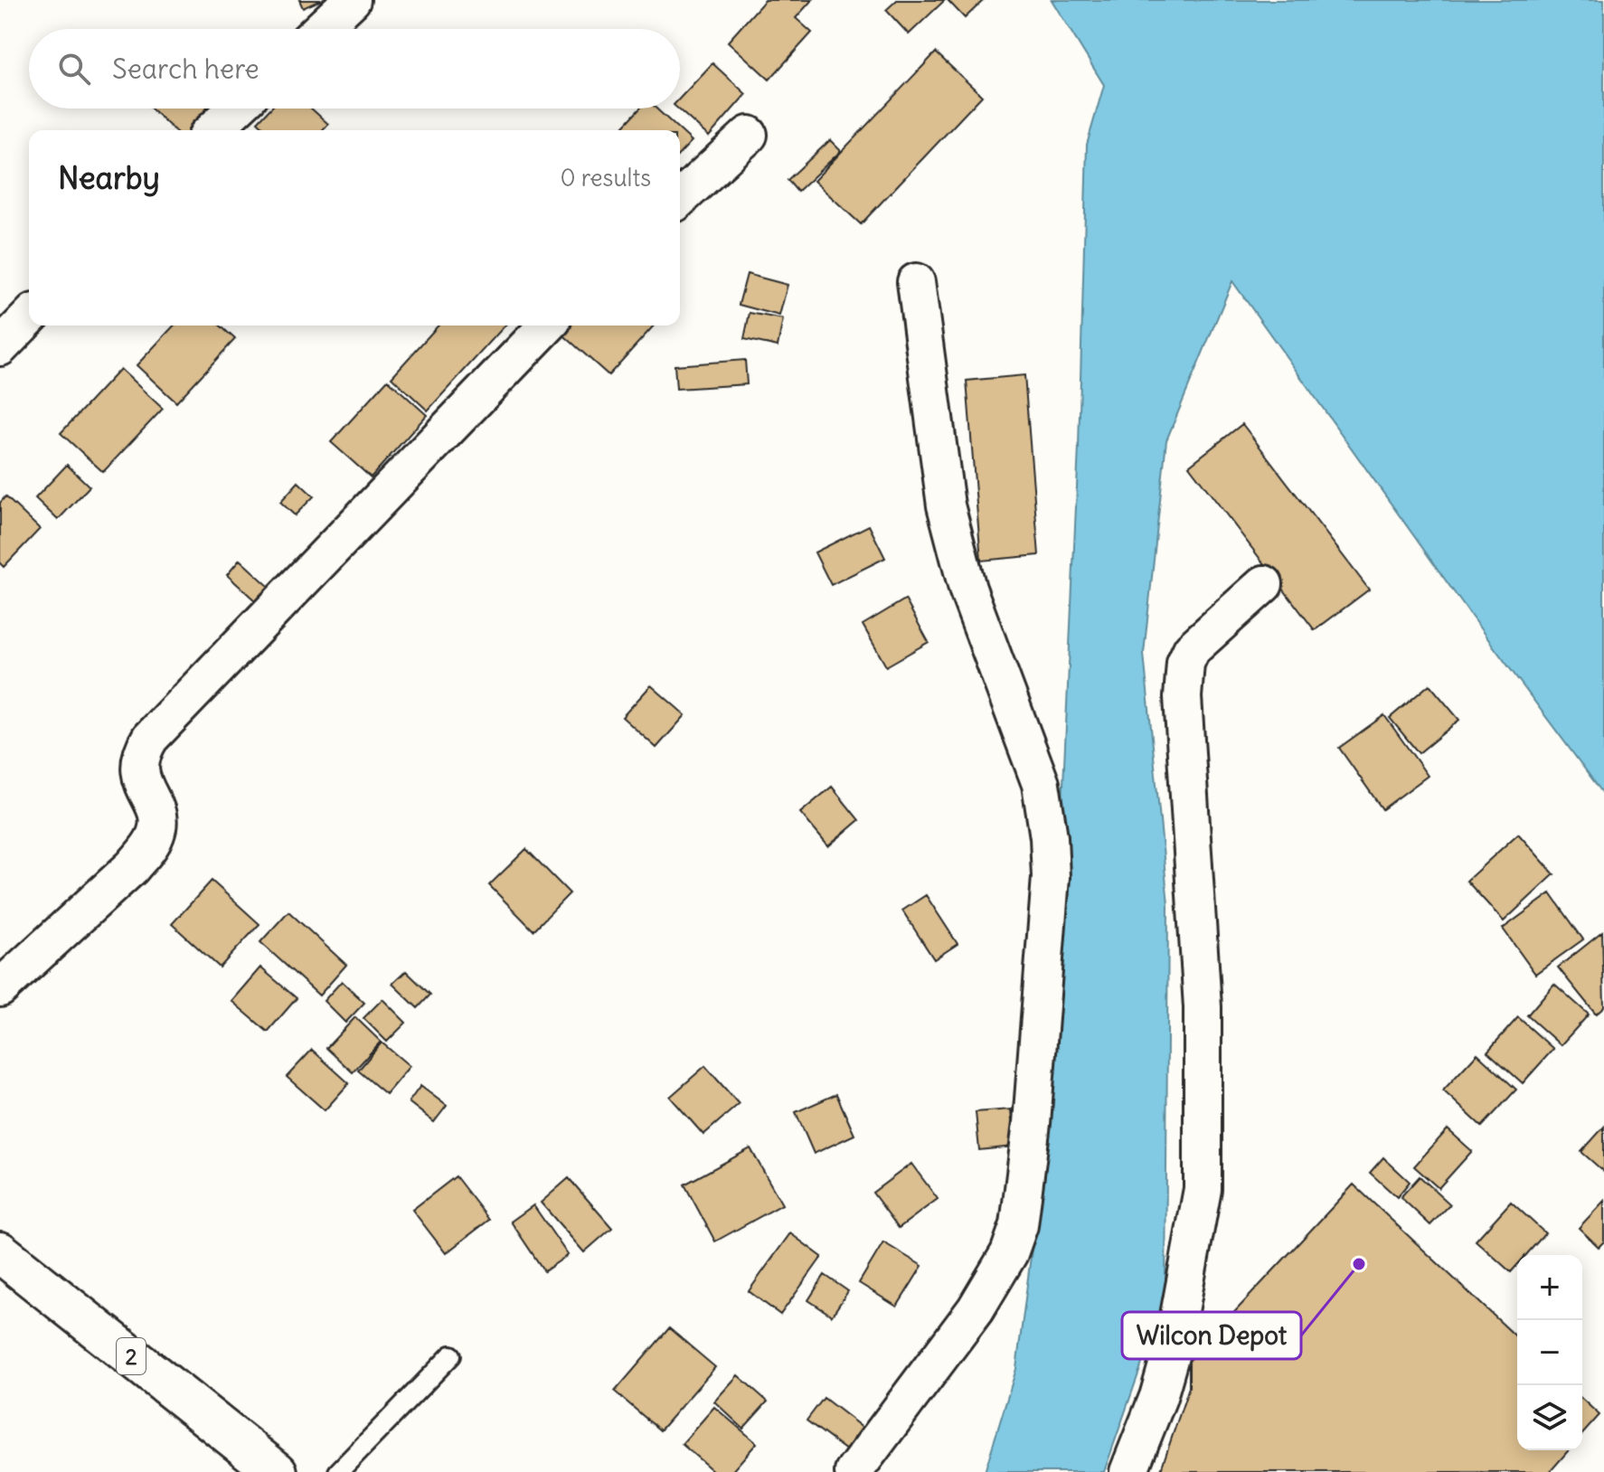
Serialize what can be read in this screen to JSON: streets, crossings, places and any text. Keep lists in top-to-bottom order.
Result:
{
  "streets": {
    "highway": ["2"]
  },
  "places": ["Wilcon Depot"],
  "page": {
    "search": "Search here",
    "heading": ["Nearby", "0 results"],
    "map_buttons": ["+", "−"]
  }
}
